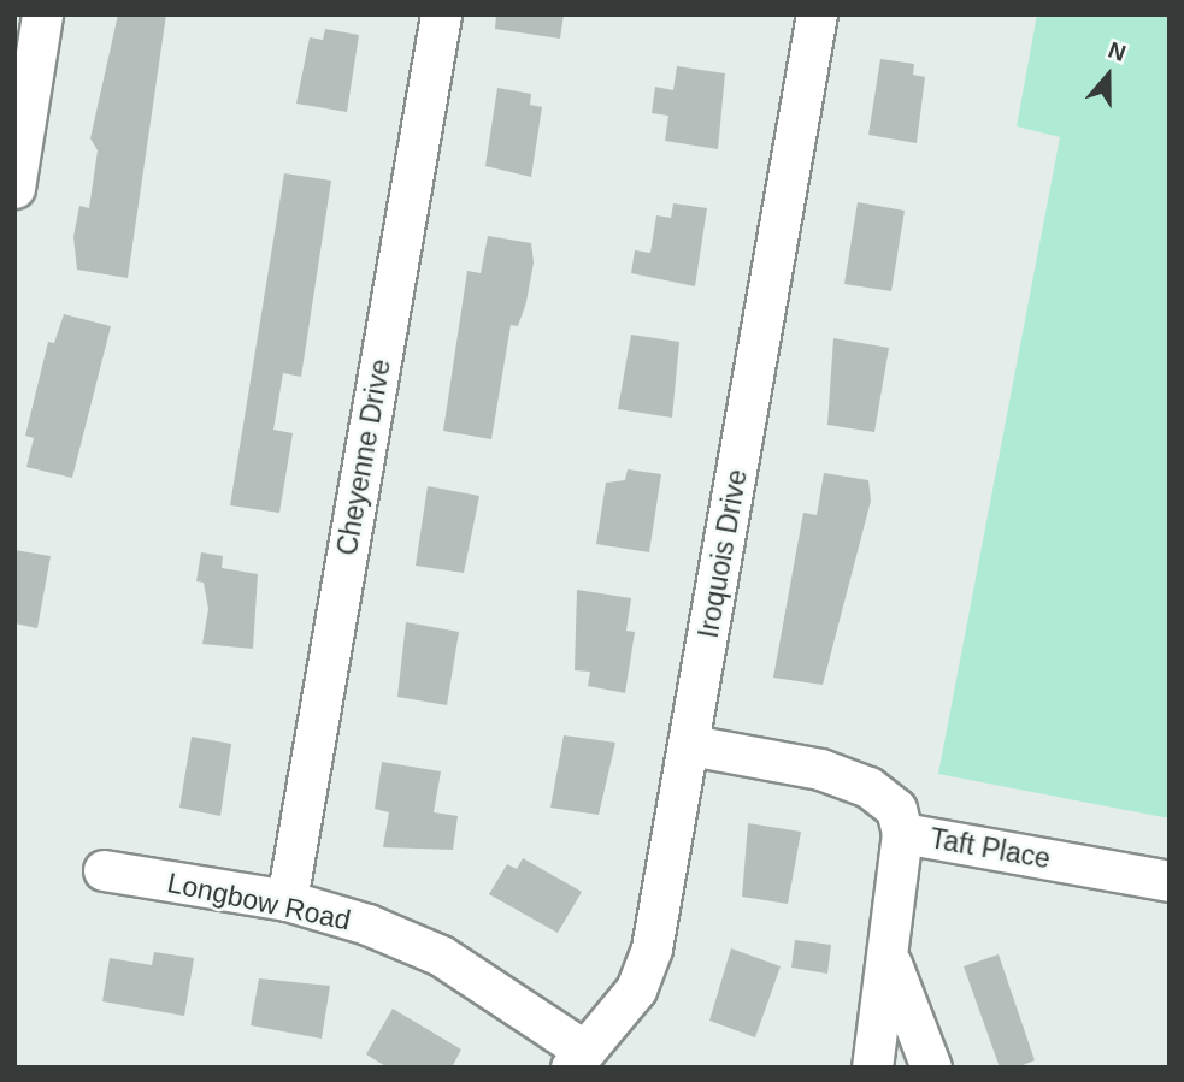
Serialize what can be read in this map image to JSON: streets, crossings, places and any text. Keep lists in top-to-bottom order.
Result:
{
  "streets": {
    "street": [
      "Cheyenne Drive",
      "Iroquois Drive",
      "Taft Place",
      "Longbow Road"
    ]
  },
  "crossings": [
    ["Cheyenne Drive", "Longbow Road"],
    ["Iroquois Drive", "Taft Place"],
    ["Iroquois Drive", "Longbow Road"]
  ],
  "north": "top"
}
